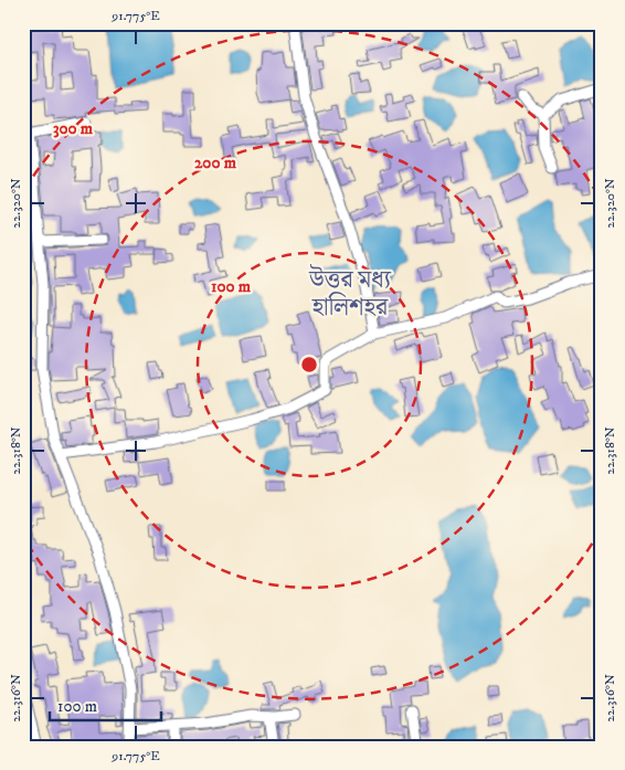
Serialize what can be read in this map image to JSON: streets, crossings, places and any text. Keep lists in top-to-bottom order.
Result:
{
  "districts": ["উত্তর মধ্য হালিশহর"],
  "scale_bar": "100 m",
  "coordinates": [
    "91.775°E",
    "22.320°N",
    "22.318°N",
    "22.316°N"
  ],
  "rings": ["300 m", "200 m", "100 m"]
}
